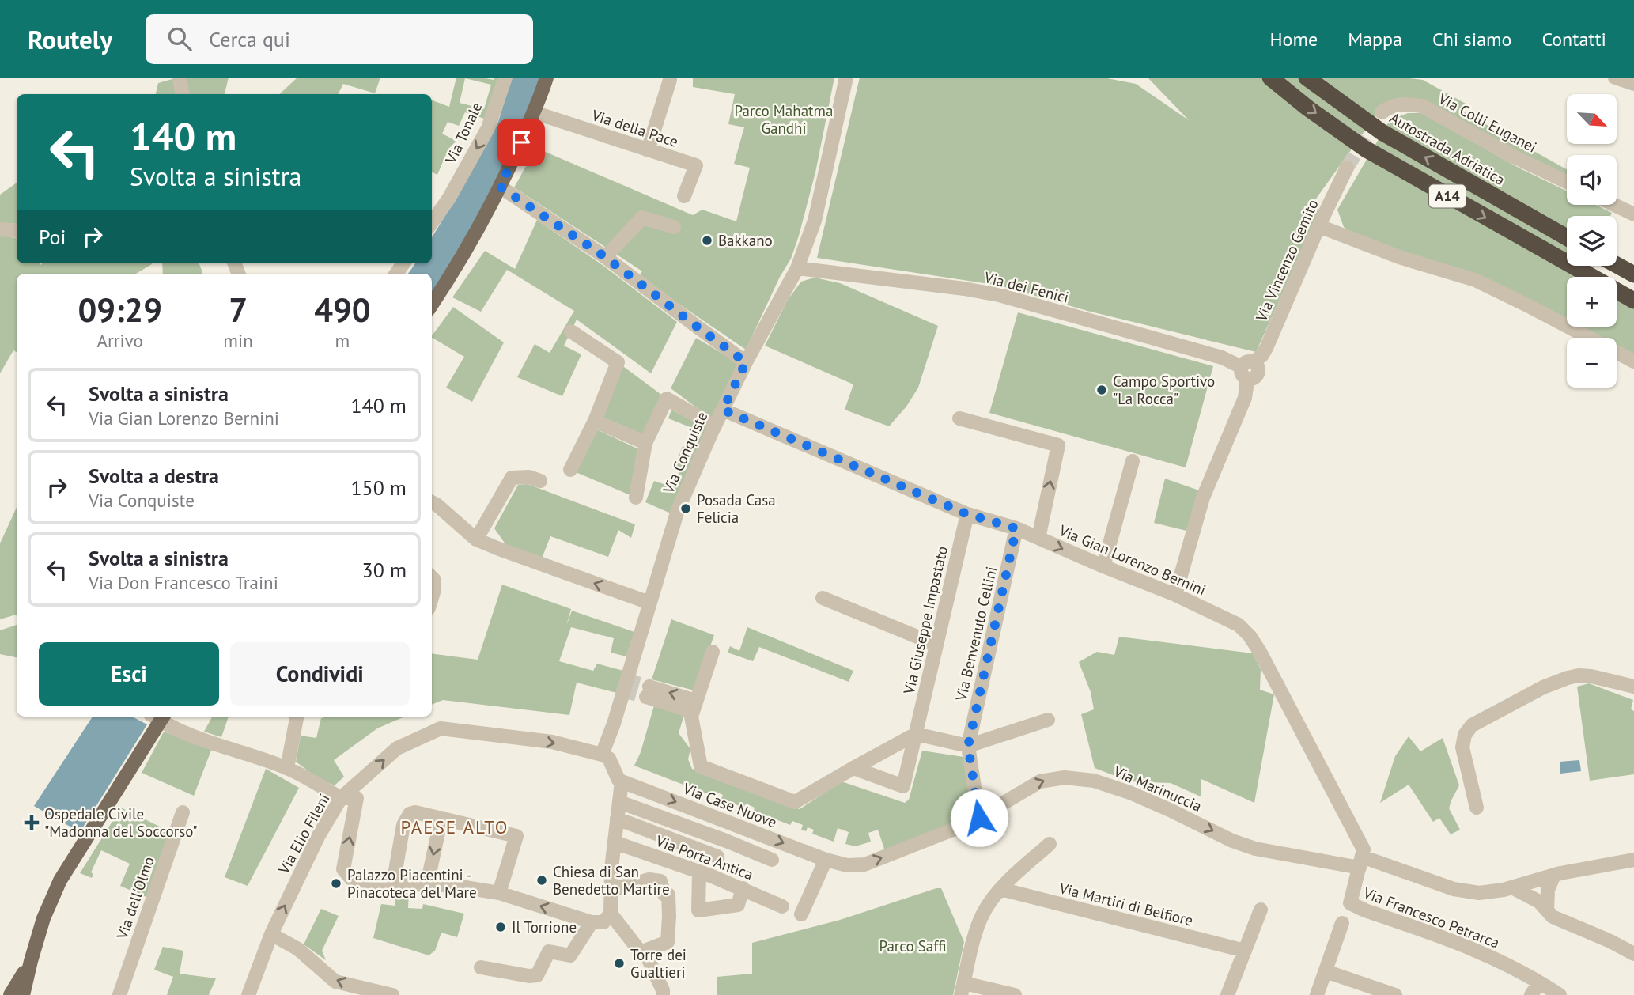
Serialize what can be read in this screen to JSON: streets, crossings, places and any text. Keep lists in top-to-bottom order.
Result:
{
  "streets": {
    "highway": ["Autostrada Adriatica", "A14"],
    "street": [
      "Via Colli Euganei",
      "Via della Pace",
      "Via Tonale",
      "Via Vincenzo Gemito",
      "Via dei Fenici",
      "Via Conquiste",
      "Via Gian Lorenzo Bernini",
      "Via Giuseppe Impastato",
      "Via Benvenuto Cellini",
      "Via Marinuccia",
      "Via Case Nuove",
      "Via Elio Fileni",
      "Via Porta Antica",
      "Via dell'Olmo",
      "Via Martiri di Belfiore",
      "Via Francesco Petrarca"
    ]
  },
  "crossings": [
    ["Via Vincenzo Gemito", "Via dei Fenici"],
    ["Via Vincenzo Gemito", "Via Gian Lorenzo Bernini"],
    ["Via dei Fenici", "Via Conquiste"],
    ["Via Conquiste", "Via Gian Lorenzo Bernini"],
    ["Via Conquiste", "Via Elio Fileni"],
    ["Via Gian Lorenzo Bernini", "Via Giuseppe Impastato"],
    ["Via Gian Lorenzo Bernini", "Via Benvenuto Cellini"],
    ["Via Gian Lorenzo Bernini", "Via Marinuccia"],
    ["Via Gian Lorenzo Bernini", "Via Francesco Petrarca"],
    ["Via Benvenuto Cellini", "Via Marinuccia"],
    ["Via Marinuccia", "Via Case Nuove"],
    ["Via Marinuccia", "Via Francesco Petrarca"]
  ],
  "one_way": ["Via Tonale", "Via Marinuccia", "Via Elio Fileni"],
  "districts": ["PAESE ALTO"],
  "parks": ["Parco Mahatma Gandhi", "Parco Saffi"],
  "places": {
    "other": [
      "Bakkano",
      "Campo Sportivo \"La Rocca\"",
      "Posada Casa Felicia",
      "Chiesa di San Benedetto Martire",
      "Palazzo Piacentini - Pinacoteca del Mare",
      "Il Torrione",
      "Torre dei Gualtieri"
    ],
    "health": ["Ospedale Civile \"Madonna del Soccorso\""]
  },
  "north": "bottom right",
  "page": {
    "header": "Routely",
    "search": "Cerca qui",
    "nav": [
      "Home",
      "Mappa",
      "Chi siamo",
      "Contatti"
    ],
    "map_buttons": ["+", "−"],
    "turn": ["140 m", "Svolta a sinistra"],
    "then": "Poi",
    "eta": [
      "09:29",
      "Arrivo",
      "7",
      "min",
      "490",
      "m"
    ],
    "list": [
      {
        "name": "Svolta a sinistra",
        "note": "Via Gian Lorenzo Bernini",
        "value": "140 m"
      },
      {
        "name": "Svolta a destra",
        "note": "Via Conquiste",
        "value": "150 m"
      },
      {
        "name": "Svolta a sinistra",
        "note": "Via Don Francesco Traini",
        "value": "30 m"
      }
    ],
    "buttons": ["Esci", "Condividi"]
  }
}
